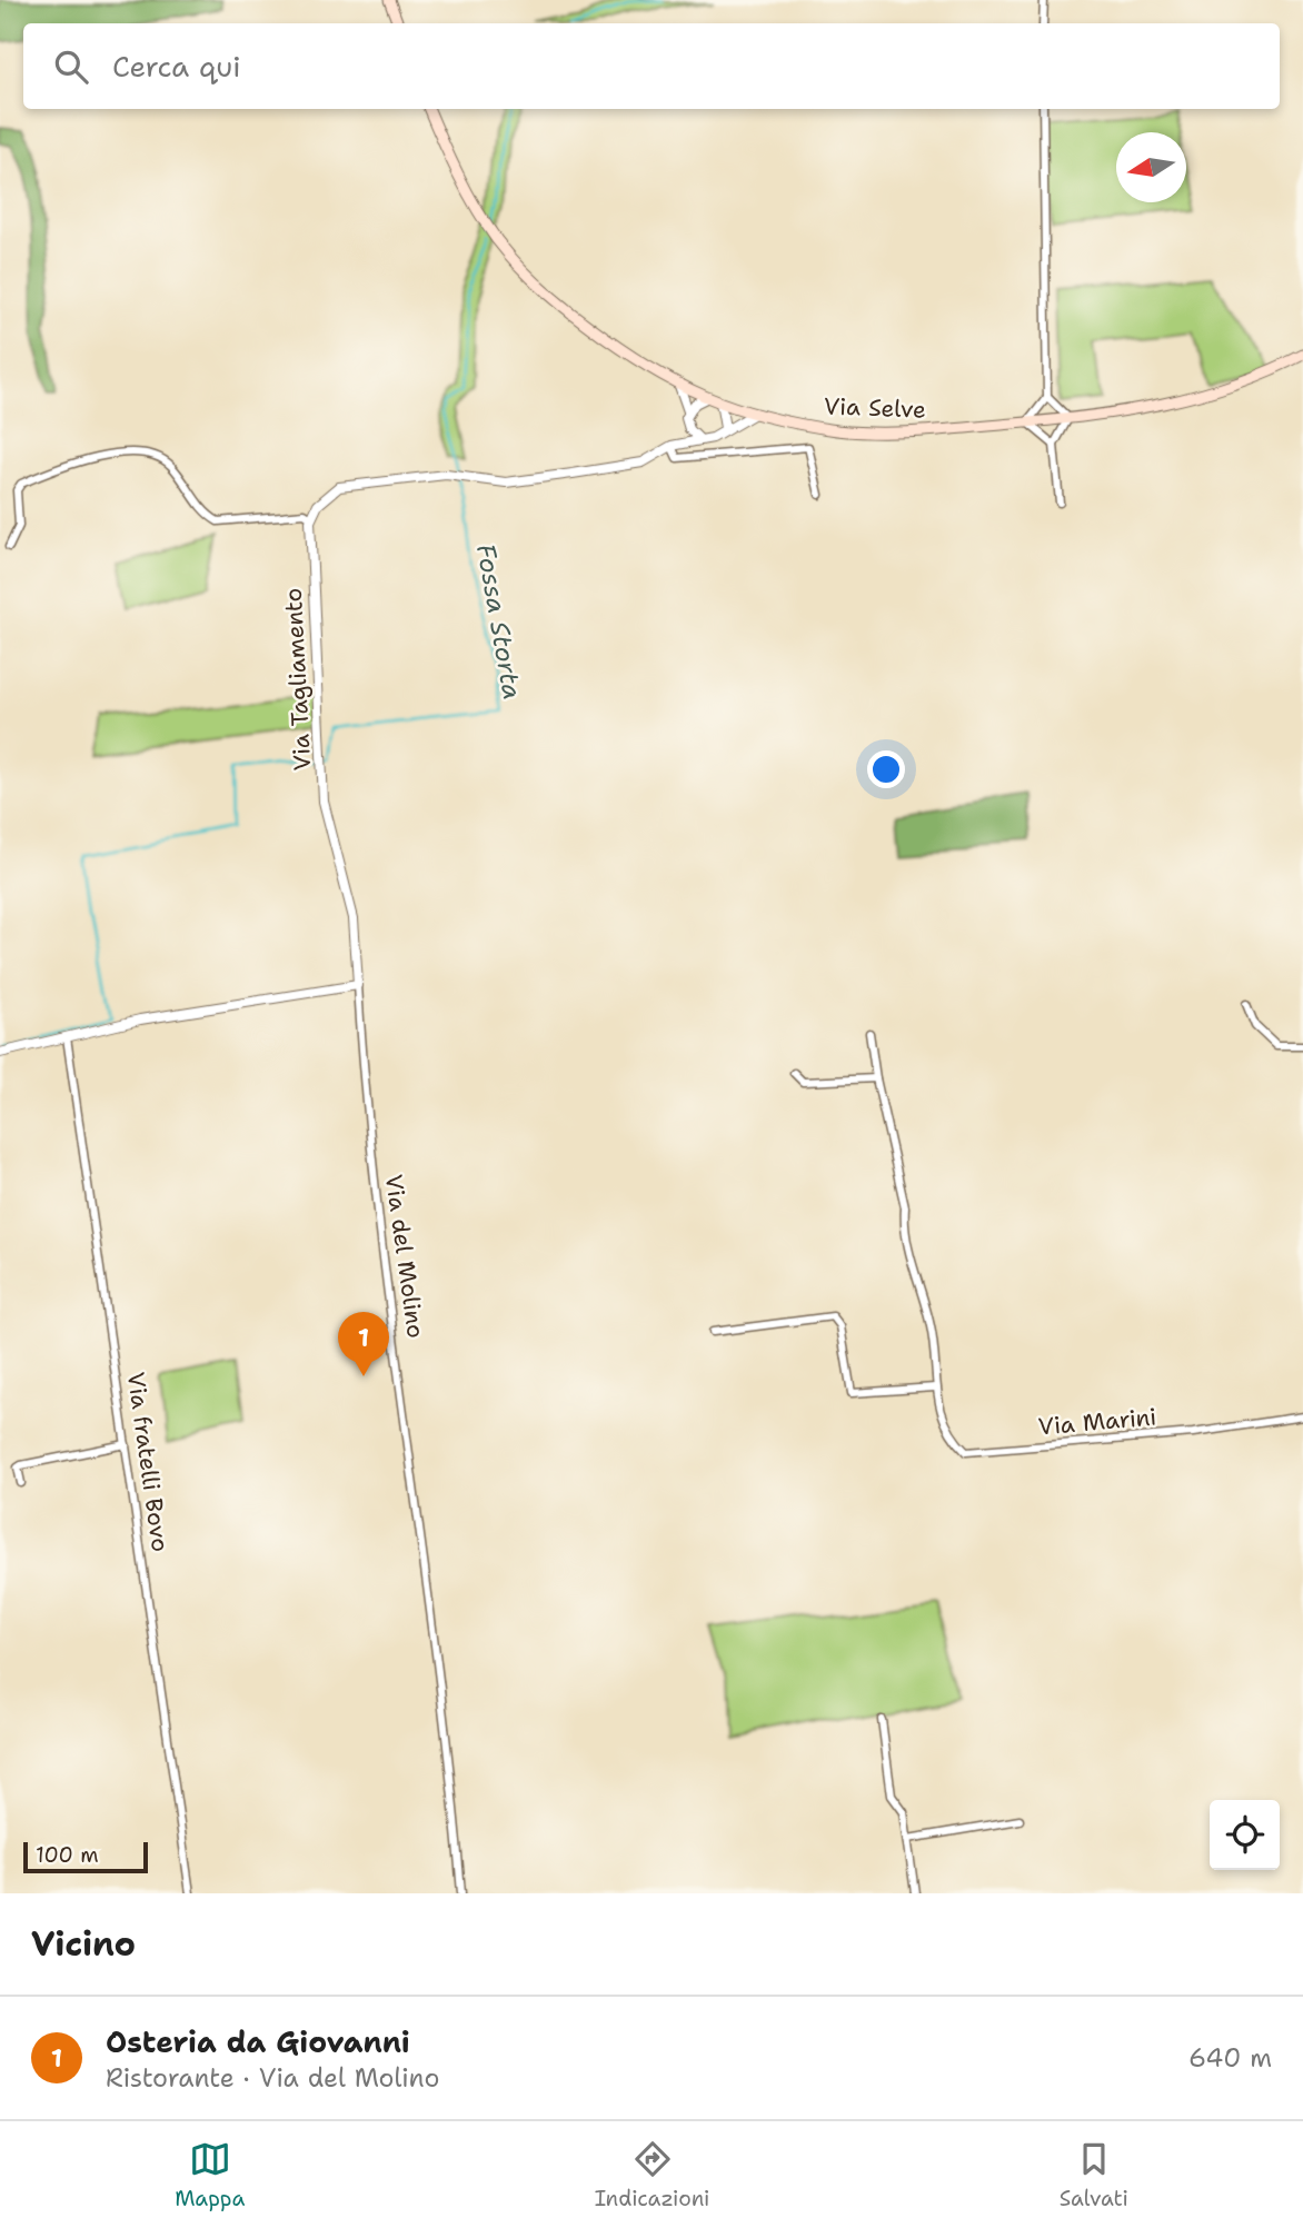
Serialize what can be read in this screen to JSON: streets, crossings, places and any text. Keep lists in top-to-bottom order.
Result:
{
  "streets": {
    "main road": ["Via Selve"],
    "street": [
      "Via Tagliamento",
      "Via del Molino",
      "Via Marini",
      "Via fratelli Bovo"
    ]
  },
  "crossings": [
    ["Via Tagliamento", "Via del Molino"]
  ],
  "water": ["Fossa Storta"],
  "scale_bar": "100 m",
  "north": "left",
  "page": {
    "search": "Cerca qui",
    "pins": "1",
    "scale": "100 m",
    "heading": "Vicino",
    "list": [
      {
        "mark": "1",
        "name": "Osteria da Giovanni",
        "note": "Ristorante · Via del Molino",
        "value": "640 m"
      }
    ],
    "nav": ["Mappa", "Indicazioni", "Salvati"]
  }
}
